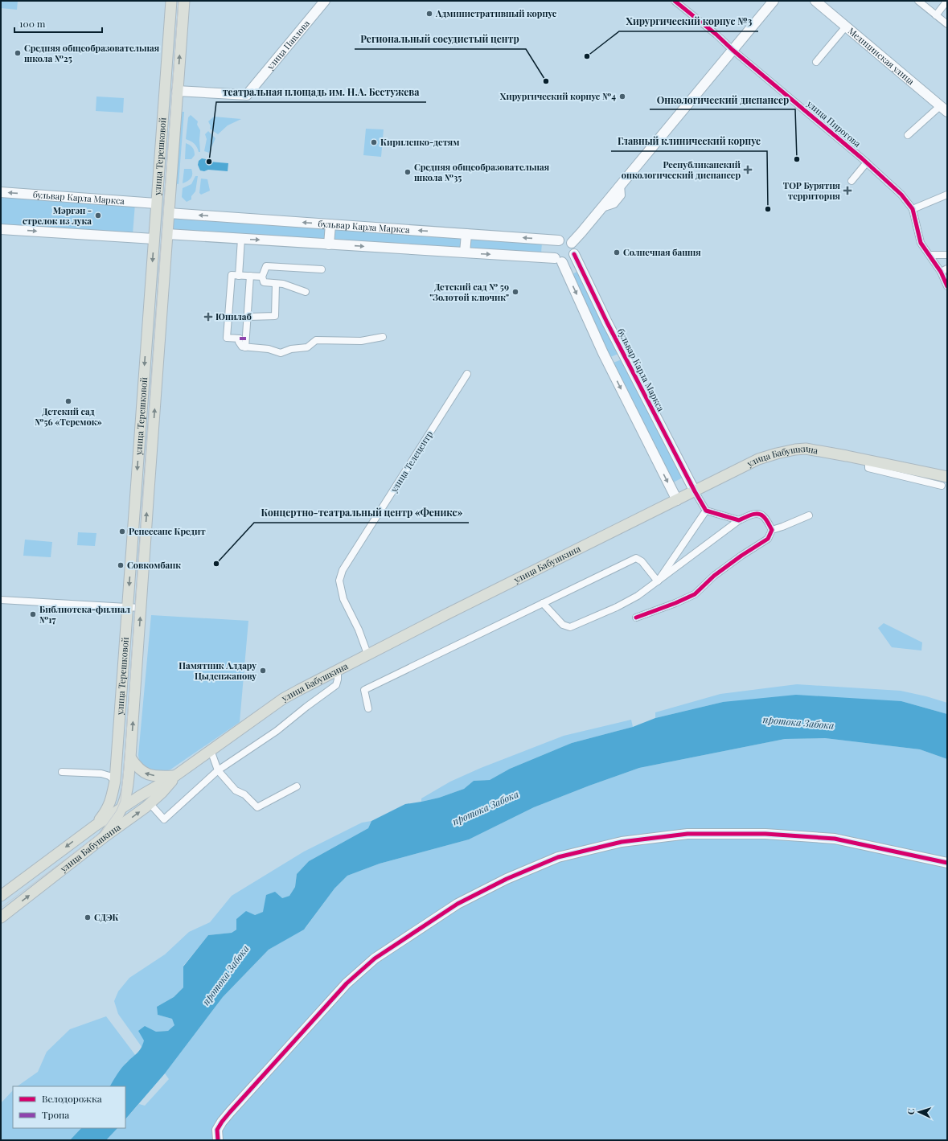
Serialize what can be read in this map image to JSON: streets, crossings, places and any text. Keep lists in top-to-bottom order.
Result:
{
  "streets": {
    "main road": ["улица Терешковой", "улица Бабушкина"],
    "street": [
      "улица Павлова",
      "Медицинская улица",
      "улица Пирогова",
      "бульвар Карла Маркса",
      "улица Телецентр"
    ]
  },
  "crossings": [
    ["улица Павлова", "улица Терешковой"],
    ["улица Терешковой", "бульвар Карла Маркса"],
    ["улица Терешковой", "улица Бабушкина"],
    ["бульвар Карла Маркса", "улица Бабушкина"],
    ["улица Бабушкина", "улица Телецентр"]
  ],
  "water": ["протока Забока"],
  "places": {
    "other": [
      "Административный корпус",
      "Средняя общеобразовательная школа №25",
      "Хирургический корпус №3",
      "Региональный сосудистый центр",
      "Хирургический корпус №4",
      "Кириленко-детям",
      "Онкологический диспансер",
      "театральная площадь им. Н.А. Бестужева",
      "Средняя общеобразовательная школа №35",
      "Главный клинический корпус",
      "Мэргэн - стрелок из лука",
      "Солнечная башня",
      "Детский сад № 59 \"Золотой ключик\"",
      "Детский сад №56 «Теремок»",
      "Ренессанс Кредит",
      "Концертно-театральный центр «Феникс»",
      "Совкомбанк",
      "Библиотека-филиал №17",
      "Памятник Алдару Цыденжапову",
      "СДЭК"
    ],
    "health": ["Республиканский онкологический диспансер", "ТОР Бурятия территория", "Юнилаб"]
  },
  "legend": ["Велодорожка", "Тропа"],
  "scale_bar": "100 m",
  "north": "left"
}
